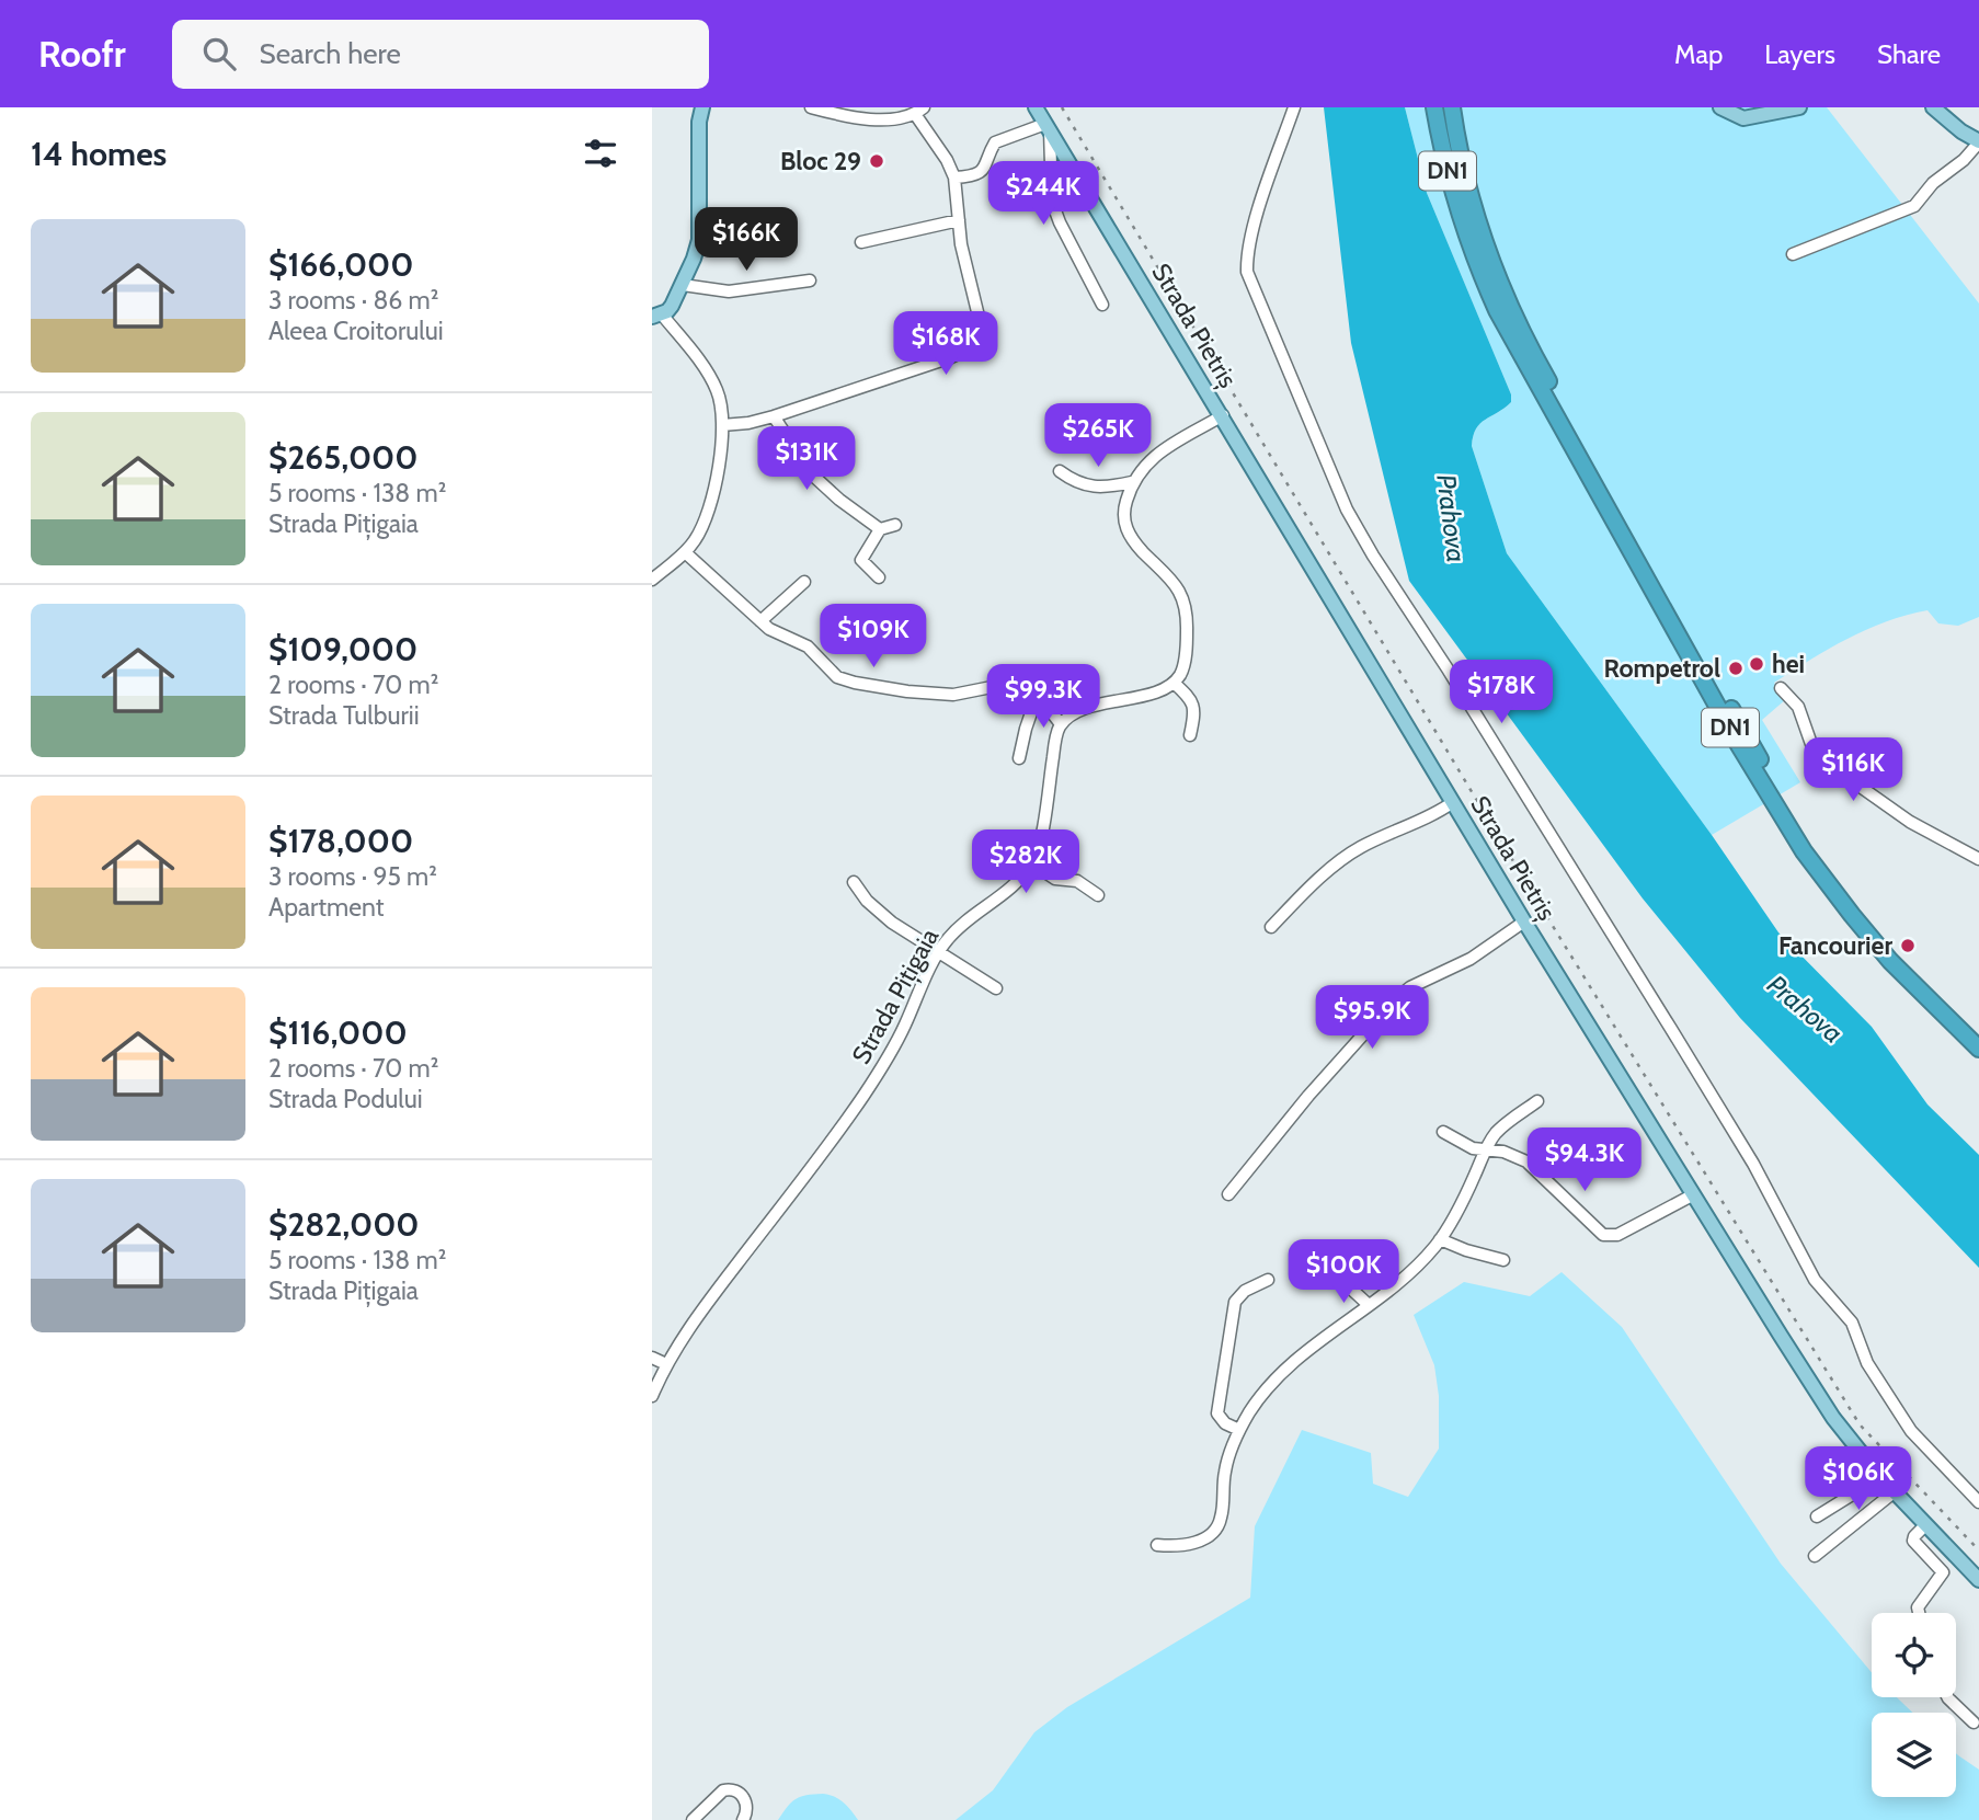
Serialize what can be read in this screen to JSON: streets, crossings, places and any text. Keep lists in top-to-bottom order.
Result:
{
  "streets": {
    "highway": ["DN1"],
    "main road": ["Strada Pietriș"],
    "street": ["Strada Pițigaia"]
  },
  "water": ["Prahova"],
  "places": [
    "Bloc 29",
    "hei",
    "Rompetrol",
    "Fancourier"
  ],
  "page": {
    "header": "Roofr",
    "search": "Search here",
    "nav": ["Map", "Layers", "Share"],
    "heading": "14 homes",
    "price": [
      "$244K",
      "$166K",
      "$168K",
      "$265K",
      "$131K",
      "$109K",
      "$178K",
      "$99.3K",
      "$116K",
      "$282K",
      "$95.9K",
      "$94.3K",
      "$100K",
      "$106K"
    ],
    "list": [
      {
        "name": "$166,000",
        "note": "3 rooms · 86 m² · Aleea Croitorului"
      },
      {
        "name": "$265,000",
        "note": "5 rooms · 138 m² · Strada Pițigaia"
      },
      {
        "name": "$109,000",
        "note": "2 rooms · 70 m² · Strada Tulburii"
      },
      {
        "name": "$178,000",
        "note": "3 rooms · 95 m² · Apartment"
      },
      {
        "name": "$116,000",
        "note": "2 rooms · 70 m² · Strada Podului"
      },
      {
        "name": "$282,000",
        "note": "5 rooms · 138 m² · Strada Pițigaia"
      }
    ]
  }
}
